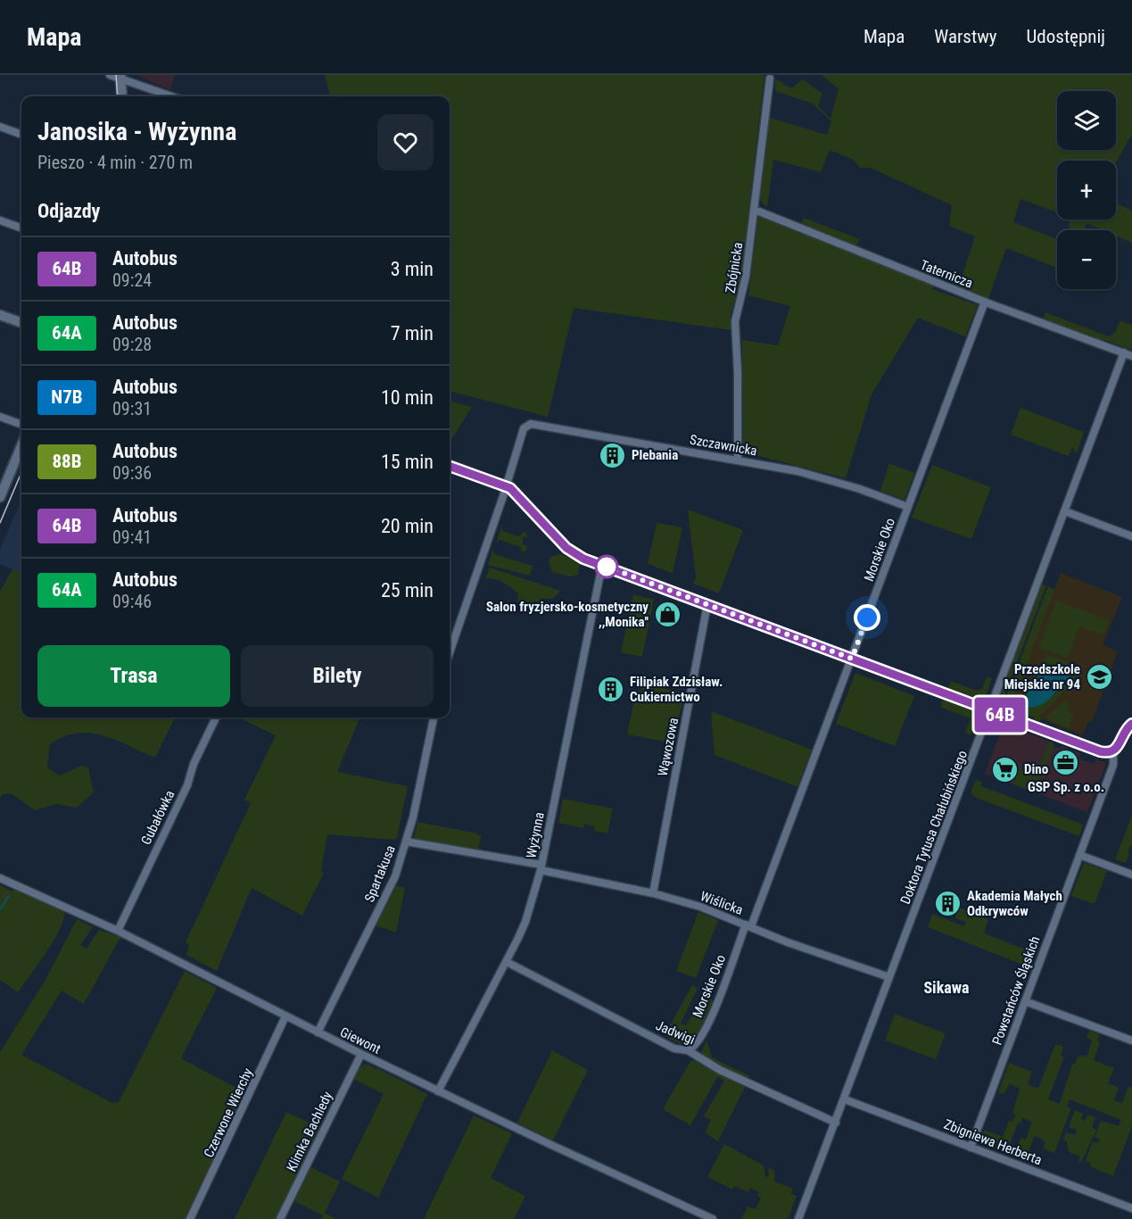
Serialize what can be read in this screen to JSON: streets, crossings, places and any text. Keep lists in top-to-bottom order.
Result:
{
  "streets": {
    "street": [
      "Zbójnicka",
      "Taternicza",
      "Szczawnicka",
      "Morskie Oko",
      "Wąwozowa",
      "Gubałówka",
      "Doktora Tytusa Chałubińskiego",
      "Wyżynna",
      "Spartakusa",
      "Wiślicka",
      "Powstańców Śląskich",
      "Jadwigi",
      "Giewont",
      "Czerwone Wierchy",
      "Klimka Bachledy",
      "Zbigniewa Herberta"
    ]
  },
  "crossings": [
    ["Zbójnicka", "Taternicza"],
    ["Zbójnicka", "Szczawnicka"],
    ["Taternicza", "Morskie Oko"],
    ["Taternicza", "Doktora Tytusa Chałubińskiego"],
    ["Szczawnicka", "Morskie Oko"],
    ["Morskie Oko", "Wiślicka"],
    ["Morskie Oko", "Jadwigi"],
    ["Wąwozowa", "Wiślicka"],
    ["Gubałówka", "Giewont"],
    ["Doktora Tytusa Chałubińskiego", "Wiślicka"],
    ["Doktora Tytusa Chałubińskiego", "Jadwigi"],
    ["Doktora Tytusa Chałubińskiego", "Zbigniewa Herberta"],
    ["Wyżynna", "Wiślicka"],
    ["Wyżynna", "Jadwigi"],
    ["Wyżynna", "Giewont"],
    ["Spartakusa", "Wiślicka"],
    ["Spartakusa", "Giewont"],
    ["Powstańców Śląskich", "Zbigniewa Herberta"],
    ["Giewont", "Czerwone Wierchy"],
    ["Giewont", "Klimka Bachledy"]
  ],
  "districts": ["Sikawa"],
  "places": {
    "building": ["Plebania", "Filipiak Zdzisław. Cukiernictwo", "Akademia Małych Odkrywców"],
    "shop": ["Salon fryzjersko-kosmetyczny ,,Monika''"],
    "school or university": ["Przedszkole Miejskie nr 94"],
    "office": ["GSP Sp. z o.o."],
    "supermarket": ["Dino"]
  },
  "lines": ["bus line 64B"],
  "page": {
    "header": "Mapa",
    "nav": ["Mapa", "Warstwy", "Udostępnij"],
    "on_map": "64B",
    "map_buttons": ["+", "−"],
    "heading": [
      ["Janosika - Wyżynna", "Pieszo · 4 min · 270 m"],
      "Odjazdy"
    ],
    "list": [
      {
        "mark": "64B",
        "name": "Autobus",
        "note": "09:24",
        "value": "3 min"
      },
      {
        "mark": "64A",
        "name": "Autobus",
        "note": "09:28",
        "value": "7 min"
      },
      {
        "mark": "N7B",
        "name": "Autobus",
        "note": "09:31",
        "value": "10 min"
      },
      {
        "mark": "88B",
        "name": "Autobus",
        "note": "09:36",
        "value": "15 min"
      },
      {
        "mark": "64B",
        "name": "Autobus",
        "note": "09:41",
        "value": "20 min"
      },
      {
        "mark": "64A",
        "name": "Autobus",
        "note": "09:46",
        "value": "25 min"
      }
    ],
    "buttons": ["Trasa", "Bilety"]
  }
}
